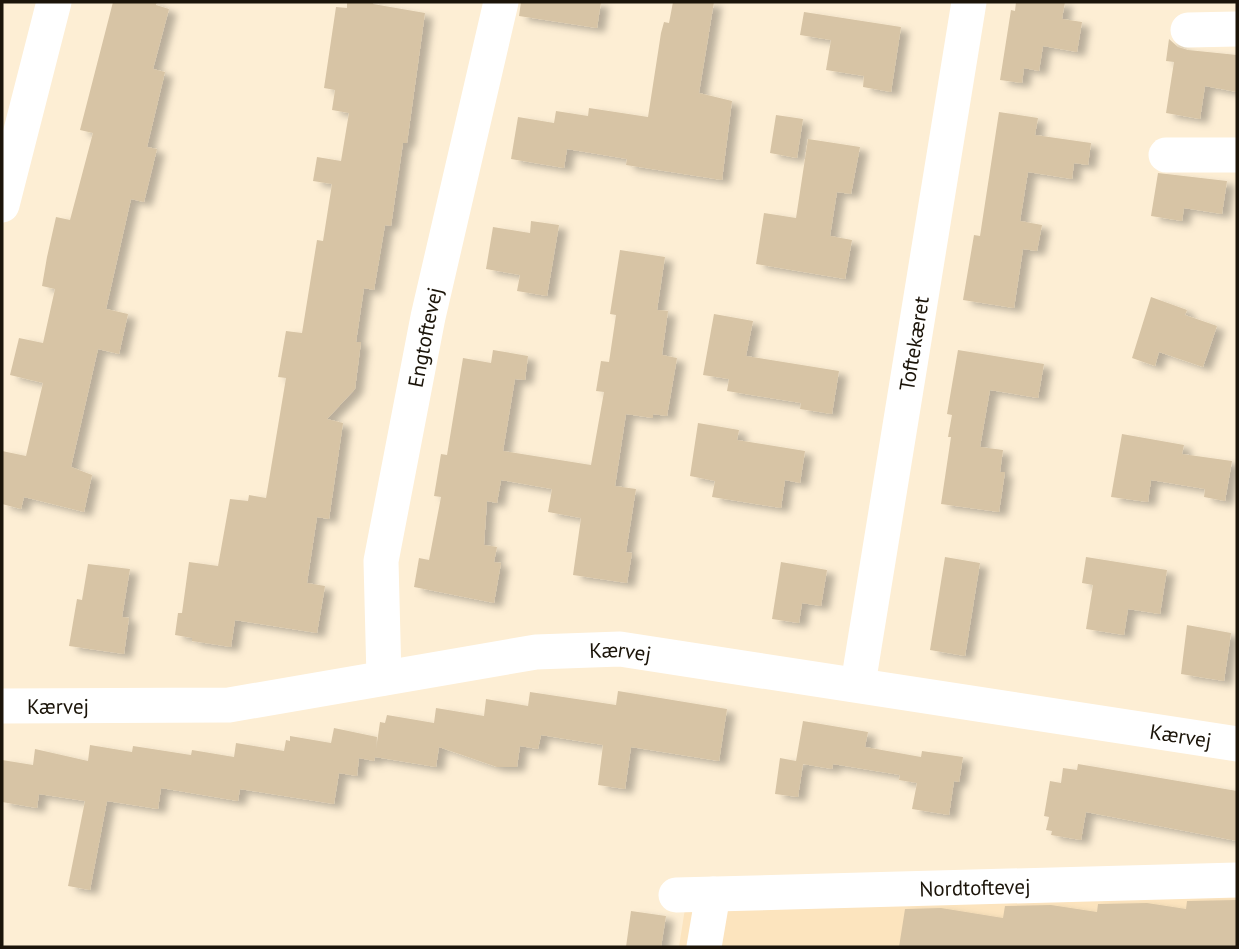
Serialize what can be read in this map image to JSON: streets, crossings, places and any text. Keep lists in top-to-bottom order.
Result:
{
  "streets": {
    "street": [
      "Engtoftevej",
      "Toftekæret",
      "Kærvej",
      "Nordtoftevej"
    ]
  },
  "crossings": [
    ["Engtoftevej", "Kærvej"],
    ["Toftekæret", "Kærvej"]
  ]
}
